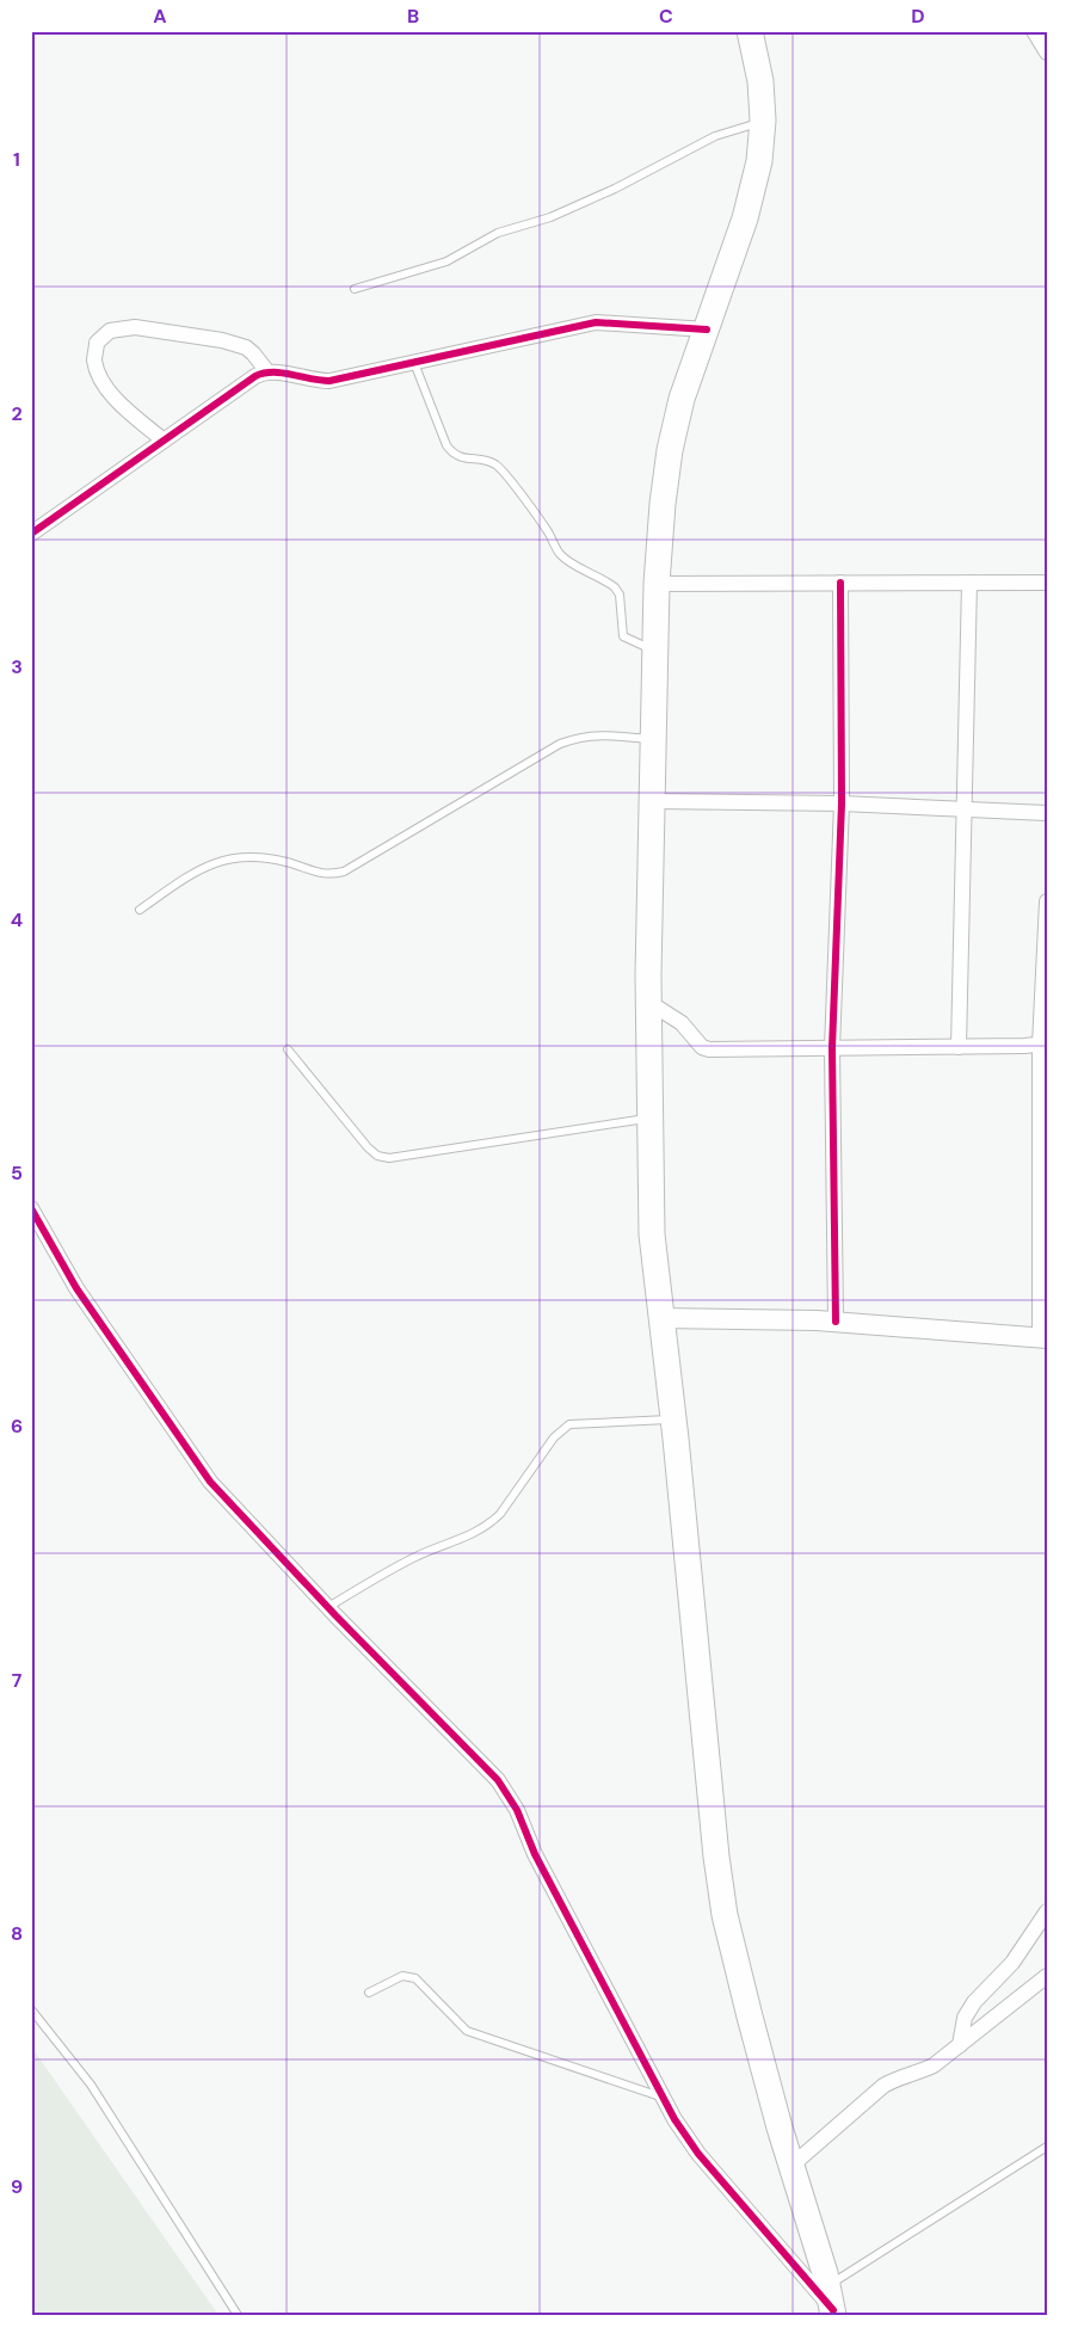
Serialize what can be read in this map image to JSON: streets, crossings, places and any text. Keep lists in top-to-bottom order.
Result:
{
  "grid": {
    "columns": [
      "A",
      "B",
      "C",
      "D"
    ],
    "rows": [
      "1",
      "2",
      "3",
      "4",
      "5",
      "6",
      "7",
      "8",
      "9"
    ]
  }
}
